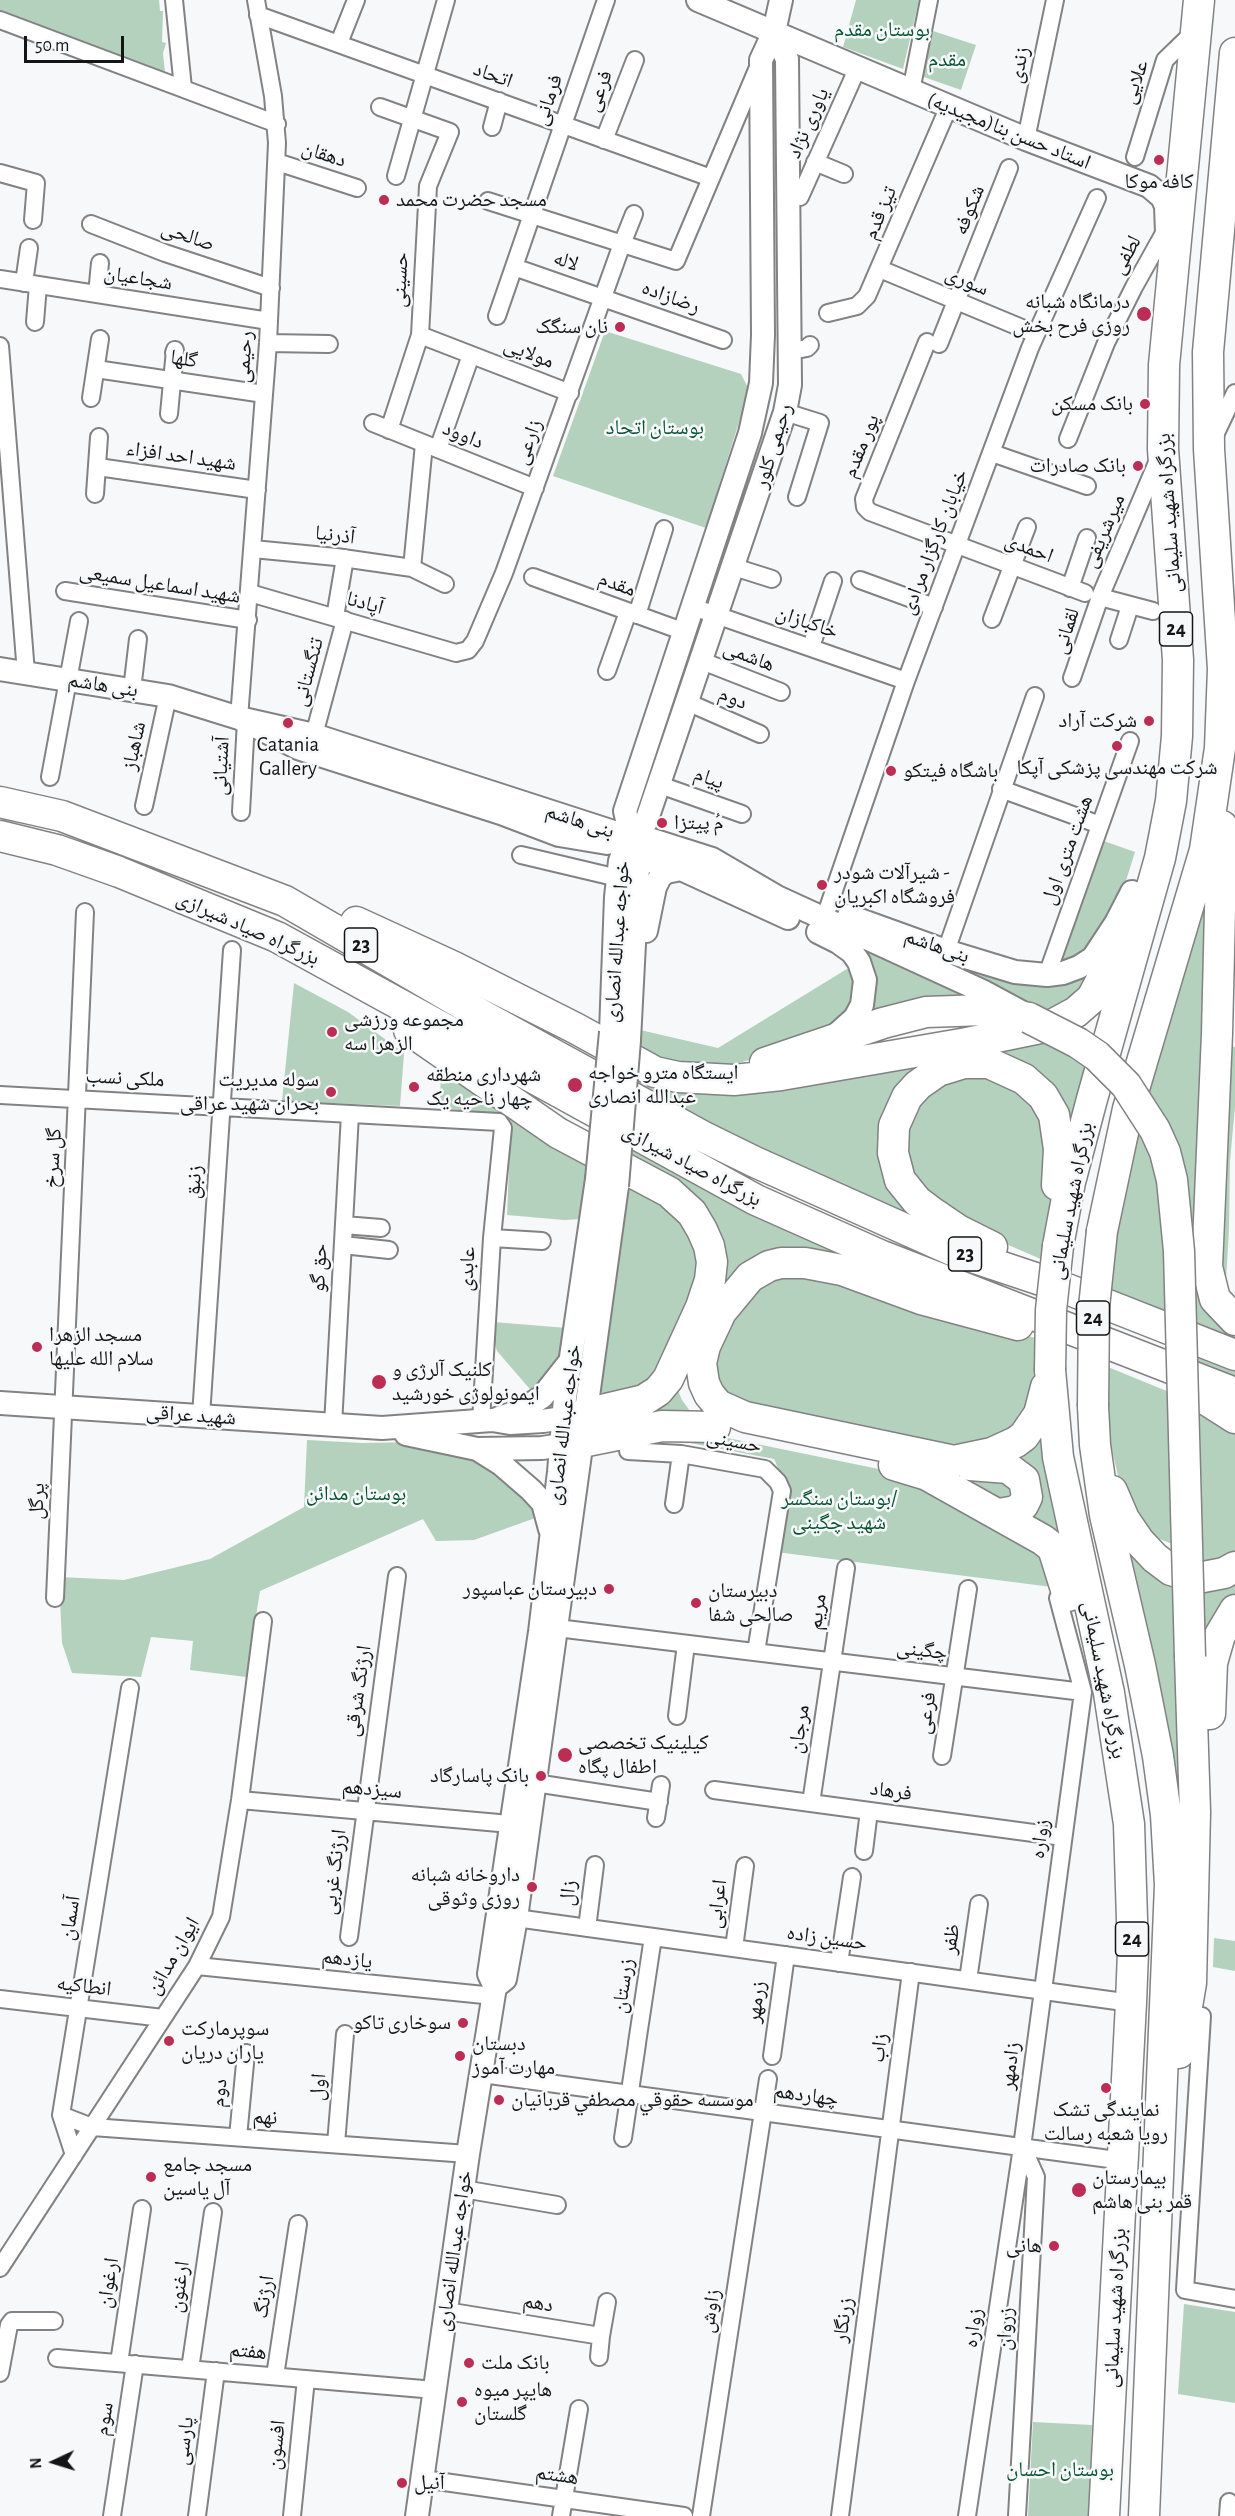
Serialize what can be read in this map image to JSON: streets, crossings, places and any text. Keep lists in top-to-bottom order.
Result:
{
  "streets": {
    "highway": [
      "بزرگراه شهید سلیمانی",
      "24",
      "بزرگراه صیاد شیرازی",
      "23"
    ],
    "main road": [
      "استاد حسن بنا(مجیدیه)",
      "رحیمی کلور",
      "بنی هاشم",
      "خواجه عبدالله انصاری",
      "بنی‌هاشم",
      "شهید عراقی"
    ],
    "street": [
      "زندی",
      "اتحاد",
      "علایی",
      "فرعی",
      "فرمانی",
      "یاوری نژاد",
      "دهقان",
      "شکوفه",
      "تیز قدم",
      "صالحی",
      "لطفی",
      "لاله",
      "شجاعیان",
      "حسینی",
      "سوری",
      "رضازاده",
      "مولایی",
      "رحیمی",
      "گلها",
      "داوود",
      "زارعی",
      "پور مقدم",
      "شهید احد افزاء",
      "میرشریفی",
      "آذرنیا",
      "خیابان کارگزار مرادی",
      "احمدی",
      "شهید اسماعیل سمیعی",
      "مقدم",
      "آپادنا",
      "خاکبازان",
      "لقمانی",
      "هاشمی",
      "تنگستانی",
      "دوم",
      "شاهباز",
      "آشتیانی",
      "پیام",
      "هشت متری اول",
      "ملکی نسب",
      "گل سرخ",
      "زنبق",
      "حق گو",
      "عابدی",
      "پرگل",
      "مریم",
      "چگینی",
      "ارژنگ شرقی",
      "مرجان",
      "سیزدهم",
      "فرهاد",
      "زواره",
      "ارژنگ غربی",
      "زال",
      "اعرابی",
      "آسمان",
      "حسین زاده",
      "ظفر",
      "ایوان مدائن",
      "یازدهم",
      "انطاکیه",
      "زرستان",
      "زرمهر",
      "زاب",
      "زادمهر",
      "اول",
      "چهاردهم",
      "نهم",
      "ارغوان",
      "ارغنون",
      "ارژنگ",
      "دهم",
      "زاوش",
      "زرنگار",
      "زروان",
      "هفتم",
      "سوم",
      "پارسی",
      "افسون",
      "هشتم"
    ]
  },
  "crossings": [
    ["زندی", "استاد حسن بنا(مجیدیه)"],
    ["اتحاد", "فرعی"],
    ["اتحاد", "فرمانی"],
    ["اتحاد", "رحیمی"],
    ["علایی", "بزرگراه شهید سلیمانی"],
    ["فرعی", "چگینی"],
    ["فرمانی", "لاله"],
    ["یاوری نژاد", "استاد حسن بنا(مجیدیه)"],
    ["استاد حسن بنا(مجیدیه)", "تیز قدم"],
    ["استاد حسن بنا(مجیدیه)", "لطفی"],
    ["استاد حسن بنا(مجیدیه)", "رحیمی کلور"],
    ["استاد حسن بنا(مجیدیه)", "بزرگراه شهید سلیمانی"],
    ["دهقان", "رحیمی"],
    ["شکوفه", "سوری"],
    ["شکوفه", "پور مقدم"],
    ["تیز قدم", "سوری"],
    ["صالحی", "رحیمی"],
    ["لاله", "رضازاده"],
    ["لاله", "زارعی"],
    ["شجاعیان", "رحیمی"],
    ["حسینی", "مولایی"],
    ["حسینی", "داوود"],
    ["حسینی", "چگینی"],
    ["سوری", "خیابان کارگزار مرادی"],
    ["رضازاده", "زارعی"],
    ["مولایی", "داوود"],
    ["مولایی", "زارعی"],
    ["رحیمی", "گلها"],
    ["رحیمی", "شهید احد افزاء"],
    ["رحیمی", "آذرنیا"],
    ["رحیمی", "شهید اسماعیل سمیعی"],
    ["رحیمی", "آپادنا"],
    ["رحیمی", "بنی هاشم"],
    ["رحیمی", "آشتیانی"],
    ["داوود", "زارعی"],
    ["زارعی", "آپادنا"],
    ["رحیمی کلور", "خاکبازان"],
    ["رحیمی کلور", "هاشمی"],
    ["رحیمی کلور", "بنی هاشم"],
    ["رحیمی کلور", "دوم"],
    ["رحیمی کلور", "پیام"],
    ["رحیمی کلور", "خواجه عبدالله انصاری"],
    ["پور مقدم", "خیابان کارگزار مرادی"],
    ["پور مقدم", "احمدی"],
    ["بزرگراه شهید سلیمانی", "میرشریفی"],
    ["بزرگراه شهید سلیمانی", "24"],
    ["بزرگراه شهید سلیمانی", "حسین زاده"],
    ["بزرگراه شهید سلیمانی", "چهاردهم"],
    ["میرشریفی", "احمدی"],
    ["میرشریفی", "لقمانی"],
    ["آذرنیا", "تنگستانی"],
    ["خیابان کارگزار مرادی", "احمدی"],
    ["خیابان کارگزار مرادی", "خاکبازان"],
    ["خیابان کارگزار مرادی", "بنی‌هاشم"],
    ["احمدی", "لقمانی"],
    ["آپادنا", "تنگستانی"],
    ["تنگستانی", "بنی هاشم"],
    ["بنی هاشم", "شاهباز"],
    ["بنی هاشم", "آشتیانی"],
    ["بنی هاشم", "خواجه عبدالله انصاری"],
    ["دوم", "نهم"],
    ["هشت متری اول", "بنی‌هاشم"],
    ["خواجه عبدالله انصاری", "شهید عراقی"],
    ["خواجه عبدالله انصاری", "چگینی"],
    ["خواجه عبدالله انصاری", "حسین زاده"],
    ["خواجه عبدالله انصاری", "یازدهم"],
    ["خواجه عبدالله انصاری", "چهاردهم"],
    ["خواجه عبدالله انصاری", "نهم"],
    ["خواجه عبدالله انصاری", "دهم"],
    ["خواجه عبدالله انصاری", "هفتم"],
    ["خواجه عبدالله انصاری", "هشتم"],
    ["ملکی نسب", "گل سرخ"],
    ["ملکی نسب", "زنبق"],
    ["ملکی نسب", "حق گو"],
    ["ملکی نسب", "عابدی"],
    ["گل سرخ", "شهید عراقی"],
    ["گل سرخ", "پرگل"],
    ["زنبق", "شهید عراقی"],
    ["حق گو", "شهید عراقی"],
    ["عابدی", "شهید عراقی"],
    ["شهید عراقی", "پرگل"],
    ["مریم", "چگینی"],
    ["مریم", "مرجان"],
    ["چگینی", "مرجان"],
    ["چگینی", "زواره"],
    ["ارژنگ شرقی", "سیزدهم"],
    ["ارژنگ شرقی", "ارژنگ غربی"],
    ["مرجان", "فرهاد"],
    ["سیزدهم", "ارژنگ غربی"],
    ["سیزدهم", "ایوان مدائن"],
    ["فرهاد", "زواره"],
    ["زواره", "حسین زاده"],
    ["زواره", "زادمهر"],
    ["زواره", "چهاردهم"],
    ["زواره", "زروان"],
    ["زال", "حسین زاده"],
    ["اعرابی", "حسین زاده"],
    ["آسمان", "ایوان مدائن"],
    ["آسمان", "انطاکیه"],
    ["آسمان", "نهم"],
    ["حسین زاده", "ظفر"],
    ["حسین زاده", "زرستان"],
    ["حسین زاده", "زرمهر"],
    ["حسین زاده", "زاب"],
    ["حسین زاده", "زادمهر"],
    ["ایوان مدائن", "یازدهم"],
    ["ایوان مدائن", "انطاکیه"],
    ["ایوان مدائن", "نهم"],
    ["زرستان", "چهاردهم"],
    ["زاب", "چهاردهم"],
    ["زاب", "زرنگار"],
    ["زادمهر", "چهاردهم"],
    ["زادمهر", "زروان"],
    ["اول", "نهم"],
    ["چهاردهم", "زاوش"],
    ["چهاردهم", "زرنگار"],
    ["چهاردهم", "زروان"],
    ["ارغوان", "هفتم"],
    ["ارغوان", "سوم"],
    ["ارغنون", "هفتم"],
    ["ارژنگ", "هفتم"],
    ["هفتم", "سوم"],
    ["هفتم", "پارسی"],
    ["هفتم", "افسون"]
  ],
  "parks": [
    "بوستان مقدم",
    "مقدم",
    "بوستان اتحاد",
    "بوستان مدائن",
    "بوستان سنگسر/ شهید چگینی",
    "بوستان احسان"
  ],
  "places": [
    "کافه موکا",
    "مسجد حضرت محمد",
    "درمانگاه شبانه روزی فرح بخش",
    "نان سنگک",
    "بانک مسکن",
    "بانک صادرات",
    "شرکت آراد",
    "Catania Gallery",
    "شرکت مهندسی پزشکی آپکا",
    "باشگاه فیتکو",
    "مُ پیتزا",
    "شیرآلات شودر - فروشگاه اکبریان",
    "مجموعه ورزشی الزهرا سه",
    "ایستگاه مترو خواجه عبدالله انصاری",
    "شهرداری منطقه چهار ناحیه یک",
    "سوله مدیریت بحران شهید عراقی",
    "مسجد الزهرا سلام الله علیها",
    "کلنیک آلرژی و ایمونولوژی خورشید",
    "دبیرستان عباسپور",
    "دبیرستان صالحی شفا",
    "کیلینیک تخصصی اطفال پگاه",
    "بانک پاسارگاد",
    "داروخانه شبانه روزی وثوقی",
    "سوخاری تاکو",
    "سوپرمارکت یاران دریان",
    "دبستان مهارت آموز",
    "نمایندگی تشک رویا شعبه رسالت",
    "موسسه حقوقي مصطفي قربانيان",
    "مسجد جامع آل یاسین",
    "بیمارستان قمر بنی هاشم",
    "هانی",
    "بانک ملت",
    "هایپر میوه گلستان",
    "آنیل"
  ],
  "scale_bar": "50 m",
  "north": "left"
}
